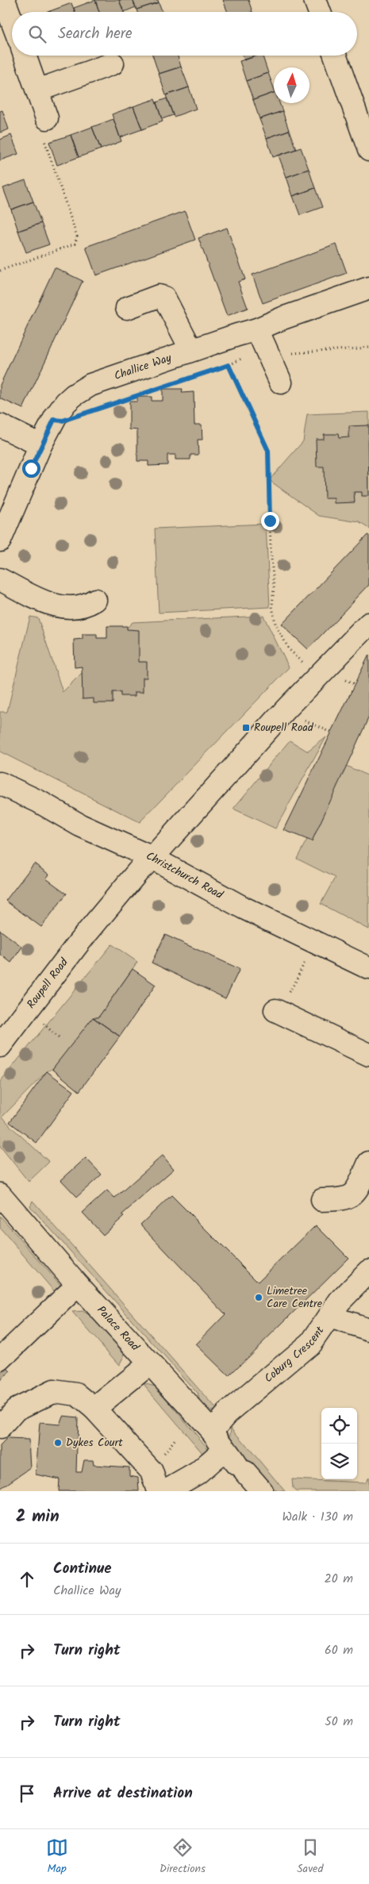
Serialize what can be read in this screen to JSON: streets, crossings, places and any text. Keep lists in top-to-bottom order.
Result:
{
  "streets": {
    "main road": [
      "Challice Way",
      "Christchurch Road",
      "Roupell Road",
      "Palace Road",
      "Coburg Crescent"
    ]
  },
  "crossings": [
    ["Christchurch Road", "Roupell Road"],
    ["Palace Road", "Coburg Crescent"]
  ],
  "places": {
    "transit": ["Roupell Road"],
    "other": ["Limetree Care Centre", "Dykes Court"]
  },
  "north": "top",
  "page": {
    "search": "Search here",
    "heading": ["2 min", "Walk · 130 m"],
    "list": [
      ["Continue", "Challice Way", "20 m"],
      ["Turn right", "60 m"],
      ["Turn right", "50 m"],
      "Arrive at destination"
    ],
    "nav": ["Map", "Directions", "Saved"]
  }
}
